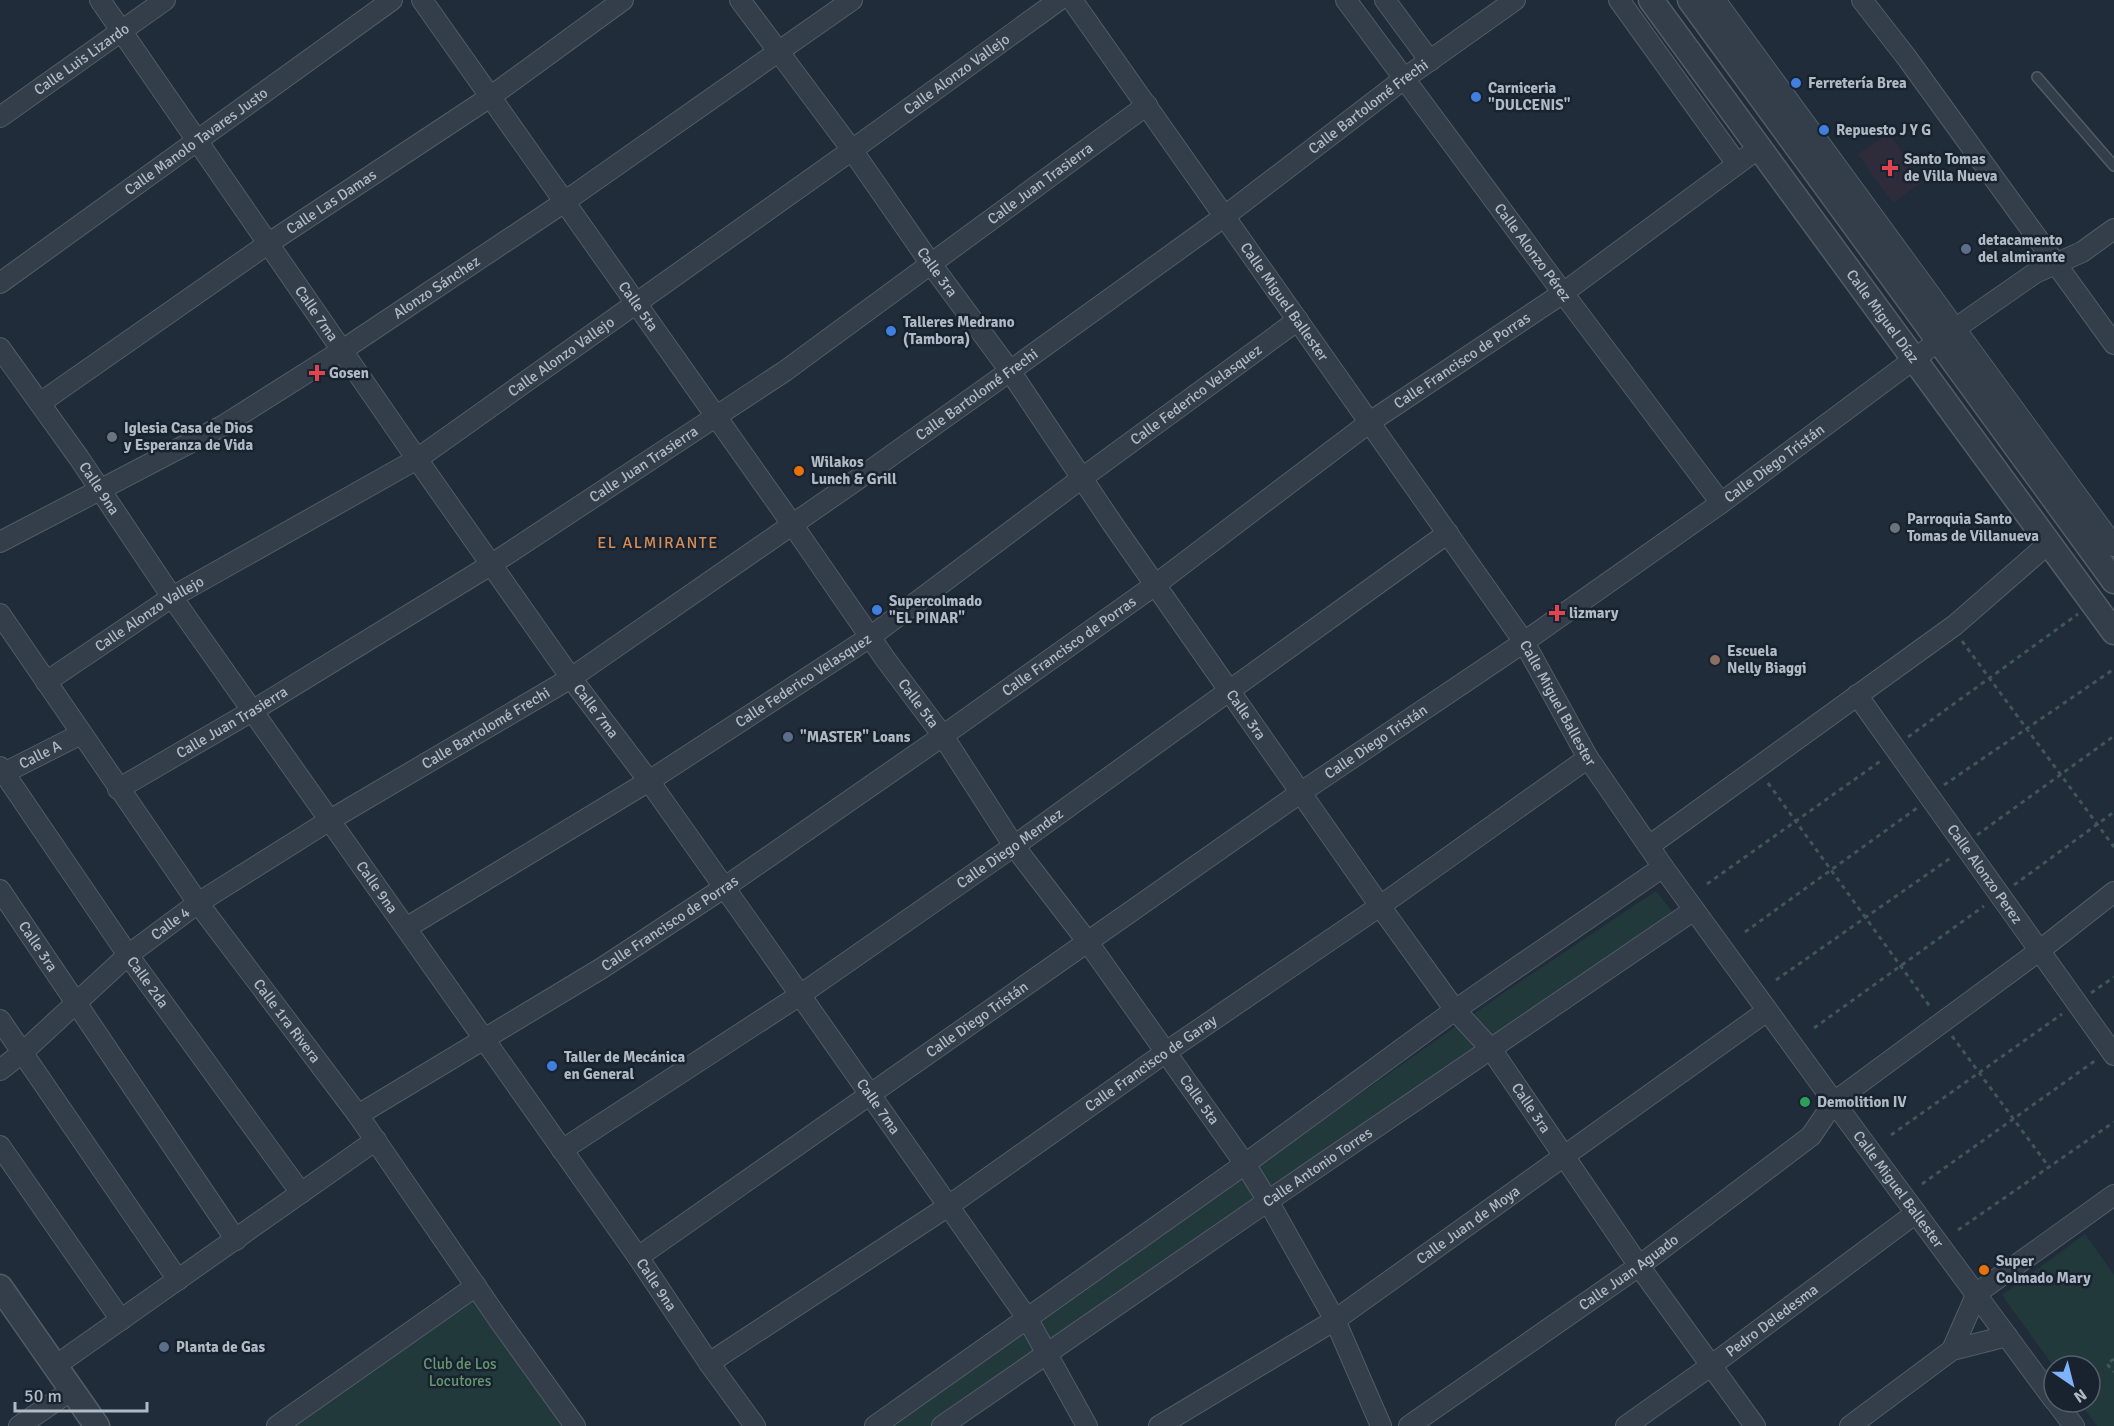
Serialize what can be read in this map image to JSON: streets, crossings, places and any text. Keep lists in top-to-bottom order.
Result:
{
  "streets": {
    "street": [
      "Calle Luis Lizardo",
      "Calle Alonzo Vallejo",
      "Calle Bartolomé Frechi",
      "Calle Manolo Tavares Justo",
      "Calle Juan Trasierra",
      "Calle Las Damas",
      "Calle Alonzo Pérez",
      "Calle 3ra",
      "Alonzo Sánchez",
      "Calle Miguel Ballester",
      "Calle 5ta",
      "Calle 7ma",
      "Calle Miguel Díaz",
      "Calle Francisco de Porras",
      "Calle Federico Velasquez",
      "Calle Diego Tristán",
      "Calle 9na",
      "Calle A",
      "Calle Diego Mendez",
      "Calle Alonzo Perez",
      "Calle 4",
      "Calle 2da",
      "Calle 1ra Rivera",
      "Calle Francisco de Garay",
      "Calle Antonio Torres",
      "Calle Juan de Moya",
      "Calle Juan Aguado",
      "Pedro Deledesma"
    ]
  },
  "crossings": [
    ["Calle Luis Lizardo", "Calle 7ma"],
    ["Calle Alonzo Vallejo", "Calle 3ra"],
    ["Calle Alonzo Vallejo", "Calle 5ta"],
    ["Calle Alonzo Vallejo", "Calle 7ma"],
    ["Calle Alonzo Vallejo", "Calle 9na"],
    ["Calle Alonzo Vallejo", "Calle 1ra Rivera"],
    ["Calle Bartolomé Frechi", "Calle Alonzo Pérez"],
    ["Calle Bartolomé Frechi", "Calle 3ra"],
    ["Calle Bartolomé Frechi", "Calle Miguel Ballester"],
    ["Calle Bartolomé Frechi", "Calle 5ta"],
    ["Calle Bartolomé Frechi", "Calle 7ma"],
    ["Calle Bartolomé Frechi", "Calle 9na"],
    ["Calle Bartolomé Frechi", "Calle 4"],
    ["Calle Manolo Tavares Justo", "Calle 7ma"],
    ["Calle Juan Trasierra", "Calle 3ra"],
    ["Calle Juan Trasierra", "Calle Miguel Ballester"],
    ["Calle Juan Trasierra", "Calle 5ta"],
    ["Calle Juan Trasierra", "Calle 7ma"],
    ["Calle Juan Trasierra", "Calle 9na"],
    ["Calle Juan Trasierra", "Calle 1ra Rivera"],
    ["Calle Las Damas", "Calle 5ta"],
    ["Calle Las Damas", "Calle 7ma"],
    ["Calle Las Damas", "Calle 9na"],
    ["Calle Alonzo Pérez", "Calle Francisco de Porras"],
    ["Calle Alonzo Pérez", "Calle Diego Tristán"],
    ["Calle 3ra", "Alonzo Sánchez"],
    ["Calle 3ra", "Calle Francisco de Porras"],
    ["Calle 3ra", "Calle Federico Velasquez"],
    ["Calle 3ra", "Calle Diego Tristán"],
    ["Calle 3ra", "Calle Diego Mendez"],
    ["Calle 3ra", "Calle 4"],
    ["Calle 3ra", "Calle Francisco de Garay"],
    ["Calle 3ra", "Calle Antonio Torres"],
    ["Calle 3ra", "Calle Juan de Moya"],
    ["Calle 3ra", "Calle Juan Aguado"],
    ["Calle 3ra", "Pedro Deledesma"],
    ["Alonzo Sánchez", "Calle 5ta"],
    ["Alonzo Sánchez", "Calle 7ma"],
    ["Alonzo Sánchez", "Calle 9na"],
    ["Calle Miguel Ballester", "Calle Francisco de Porras"],
    ["Calle Miguel Ballester", "Calle Federico Velasquez"],
    ["Calle Miguel Ballester", "Calle Diego Tristán"],
    ["Calle Miguel Ballester", "Calle Diego Mendez"],
    ["Calle Miguel Ballester", "Calle Francisco de Garay"],
    ["Calle Miguel Ballester", "Calle Antonio Torres"],
    ["Calle Miguel Ballester", "Calle Juan de Moya"],
    ["Calle Miguel Ballester", "Calle Juan Aguado"],
    ["Calle Miguel Ballester", "Pedro Deledesma"],
    ["Calle 5ta", "Calle Francisco de Porras"],
    ["Calle 5ta", "Calle Federico Velasquez"],
    ["Calle 5ta", "Calle Diego Tristán"],
    ["Calle 5ta", "Calle Diego Mendez"],
    ["Calle 5ta", "Calle Francisco de Garay"],
    ["Calle 5ta", "Calle Antonio Torres"],
    ["Calle 5ta", "Calle Juan de Moya"],
    ["Calle 7ma", "Calle Francisco de Porras"],
    ["Calle 7ma", "Calle Federico Velasquez"],
    ["Calle 7ma", "Calle Diego Tristán"],
    ["Calle 7ma", "Calle Diego Mendez"],
    ["Calle 7ma", "Calle Francisco de Garay"],
    ["Calle 7ma", "Calle Antonio Torres"],
    ["Calle Miguel Díaz", "Calle Francisco de Porras"],
    ["Calle Miguel Díaz", "Calle Diego Tristán"],
    ["Calle Francisco de Porras", "Calle 9na"],
    ["Calle Francisco de Porras", "Calle 1ra Rivera"],
    ["Calle Federico Velasquez", "Calle 9na"],
    ["Calle Diego Tristán", "Calle 9na"],
    ["Calle 9na", "Calle Diego Mendez"],
    ["Calle 9na", "Calle 4"],
    ["Calle 9na", "Calle Francisco de Garay"],
    ["Calle A", "Calle 2da"],
    ["Calle A", "Calle 1ra Rivera"],
    ["Calle Alonzo Perez", "Calle Juan Aguado"],
    ["Calle 4", "Calle 2da"],
    ["Calle 4", "Calle 1ra Rivera"]
  ],
  "districts": ["EL ALMIRANTE"],
  "parks": ["Club de Los Locutores"],
  "places": {
    "other": [
      "Ferretería Brea",
      "Carniceria \"DULCENIS\"",
      "Repuesto J Y G",
      "detacamento del almirante",
      "Talleres Medrano (Tambora)",
      "Iglesia Casa de Dios y Esperanza de Vida",
      "Wilakos Lunch & Grill",
      "Parroquia Santo Tomas de Villanueva",
      "Supercolmado \"EL PINAR\"",
      "Escuela Nelly Biaggi",
      "\"MASTER\" Loans",
      "Taller de Mecánica en General",
      "Demolition IV",
      "Super Colmado Mary",
      "Planta de Gas"
    ],
    "health": ["Santo Tomas de Villa Nueva", "Gosen", "lizmary"]
  },
  "scale_bar": "50 m",
  "north": "bottom right"
}
